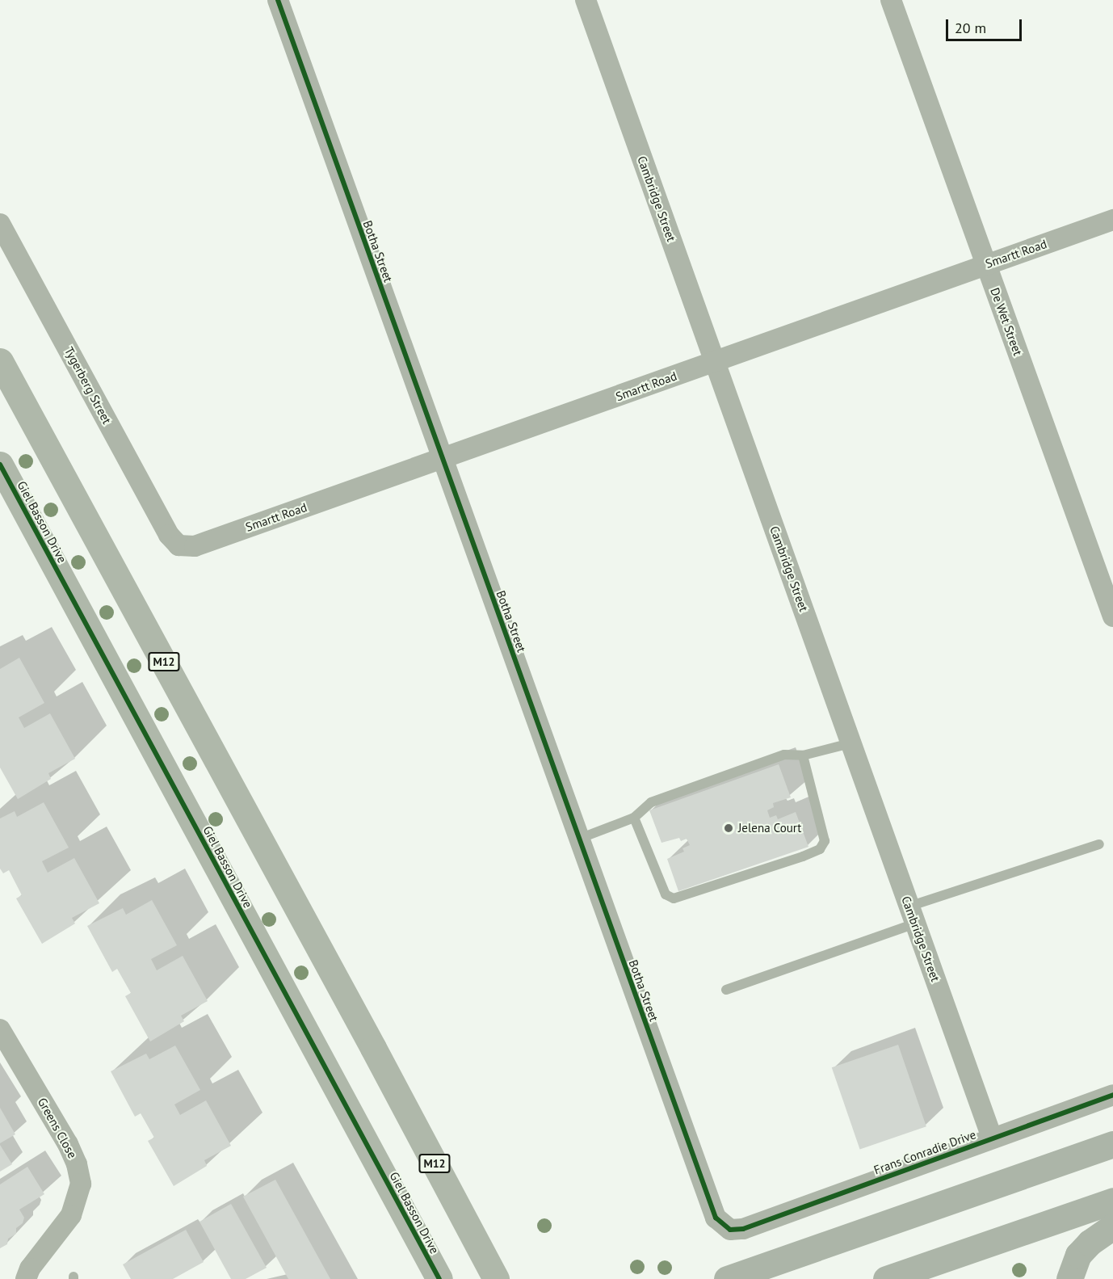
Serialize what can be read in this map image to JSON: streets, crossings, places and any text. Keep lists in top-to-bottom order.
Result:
{
  "streets": {
    "main road": ["Giel Basson Drive", "M12"],
    "street": [
      "Cambridge Street",
      "Botha Street",
      "Smartt Road",
      "De Wet Street",
      "Tygerberg Street",
      "Greens Close",
      "Frans Conradie Drive"
    ]
  },
  "crossings": [
    ["Cambridge Street", "Smartt Road"],
    ["Cambridge Street", "Frans Conradie Drive"],
    ["Botha Street", "Smartt Road"],
    ["Botha Street", "Frans Conradie Drive"],
    ["Smartt Road", "De Wet Street"],
    ["Smartt Road", "Tygerberg Street"]
  ],
  "places": ["Jelena Court"],
  "scale_bar": "20 m"
}
